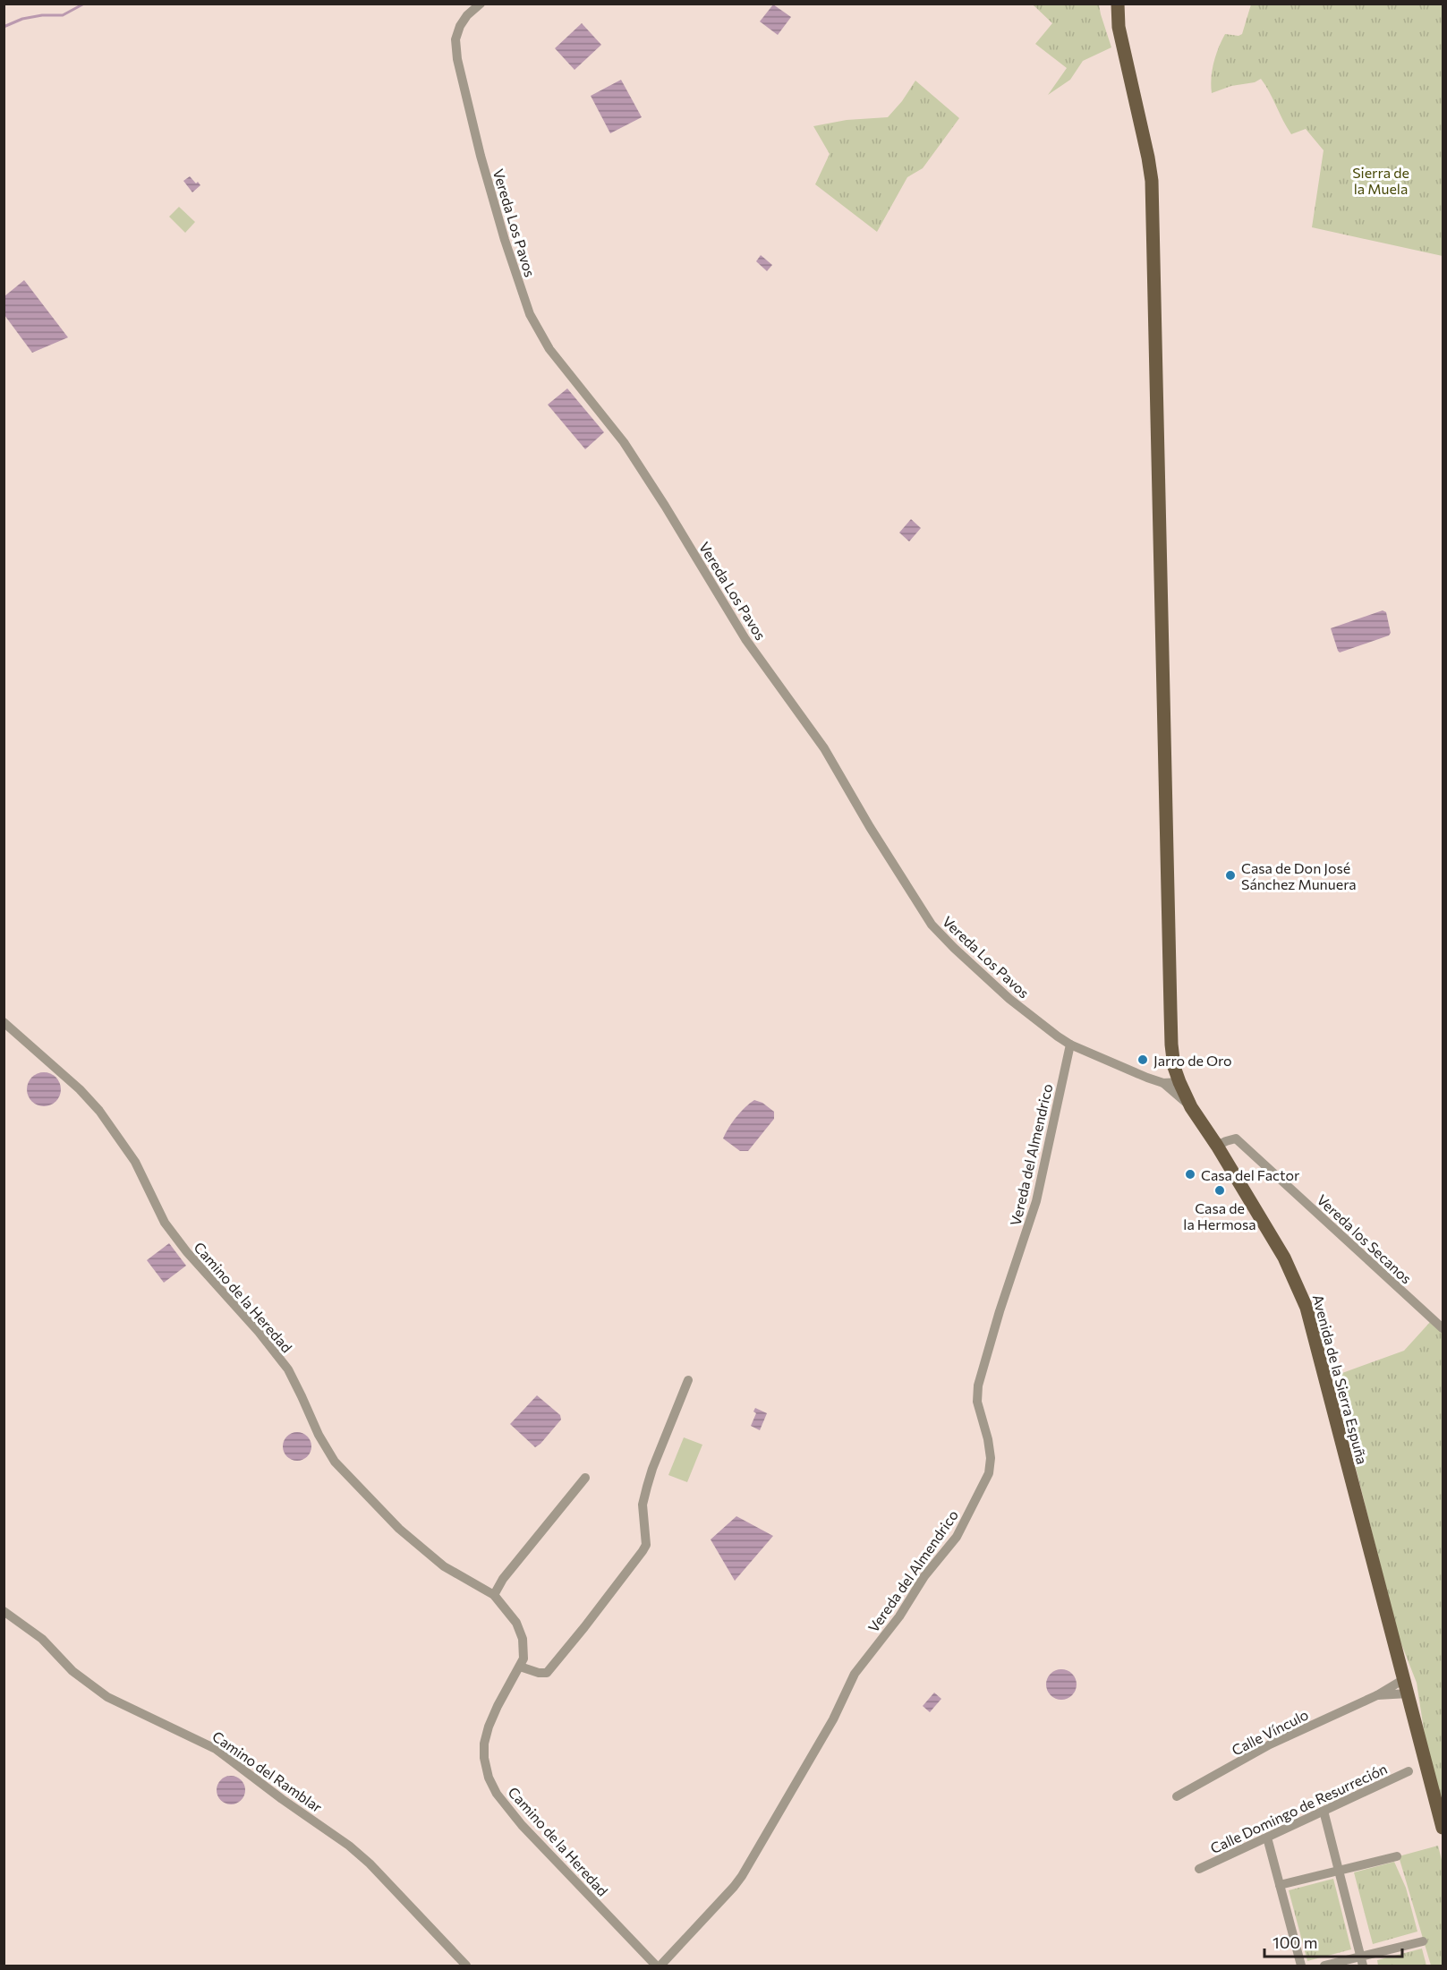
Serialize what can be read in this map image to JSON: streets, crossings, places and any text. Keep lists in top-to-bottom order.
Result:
{
  "streets": {
    "main road": ["Avenida de la Sierra Espuña"],
    "street": [
      "Vereda Los Pavos",
      "Vereda del Almendrico",
      "Vereda los Secanos",
      "Camino de la Heredad",
      "Calle Vínculo",
      "Camino del Ramblar",
      "Calle Domingo de Resurreción"
    ]
  },
  "crossings": [
    ["Vereda Los Pavos", "Vereda del Almendrico"],
    ["Vereda los Secanos", "Avenida de la Sierra Espuña"],
    ["Avenida de la Sierra Espuña", "Calle Vínculo"]
  ],
  "parks": ["Sierra de la Muela"],
  "places": [
    "Casa de Don José Sánchez Munuera",
    "Jarro de Oro",
    "Casa del Factor",
    "Casa de la Hermosa"
  ],
  "scale_bar": "100 m"
}
